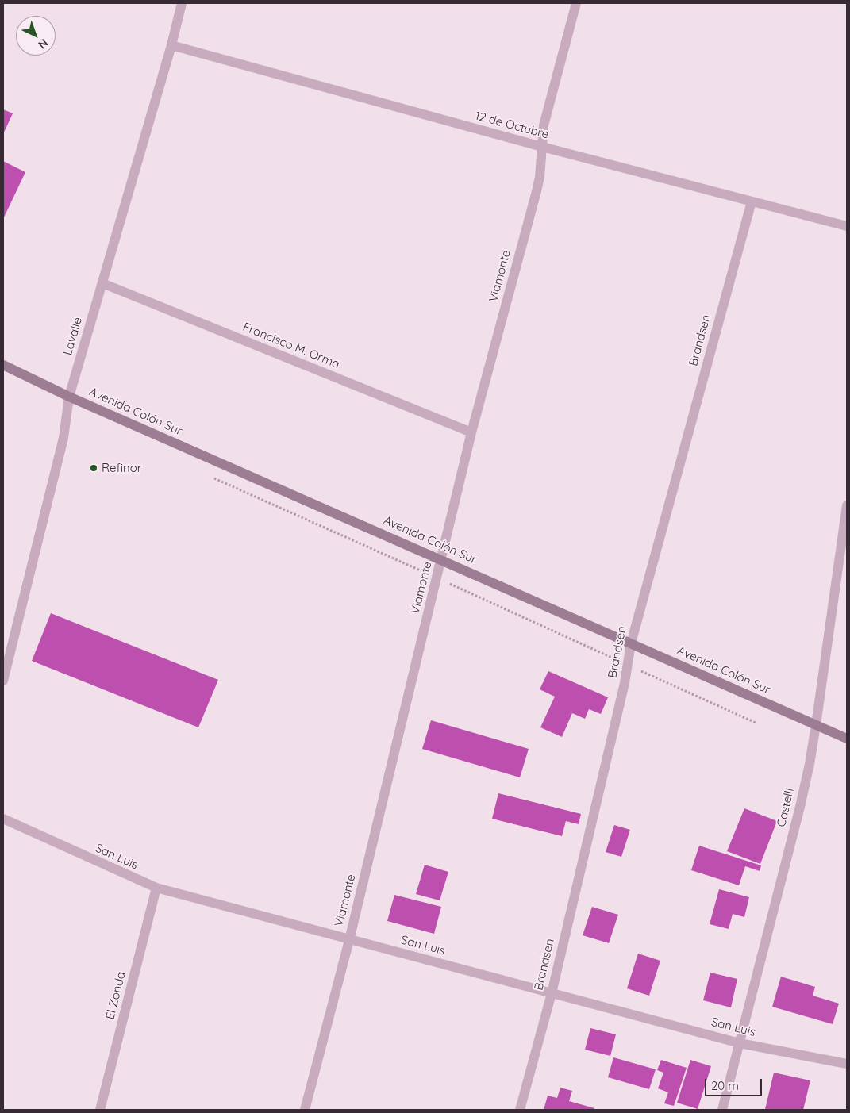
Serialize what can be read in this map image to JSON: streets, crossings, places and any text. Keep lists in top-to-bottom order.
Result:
{
  "streets": {
    "main road": ["Avenida Colón Sur"],
    "street": [
      "12 de Octubre",
      "Viamonte",
      "Lavalle",
      "Brandsen",
      "Francisco M. Orma",
      "Castelli",
      "San Luis",
      "El Zonda"
    ]
  },
  "crossings": [
    ["12 de Octubre", "Viamonte"],
    ["12 de Octubre", "Lavalle"],
    ["12 de Octubre", "Brandsen"],
    ["Viamonte", "Francisco M. Orma"],
    ["Viamonte", "Avenida Colón Sur"],
    ["Viamonte", "San Luis"],
    ["Lavalle", "Francisco M. Orma"],
    ["Lavalle", "Avenida Colón Sur"],
    ["Brandsen", "Avenida Colón Sur"],
    ["Brandsen", "San Luis"],
    ["Avenida Colón Sur", "Castelli"],
    ["Castelli", "San Luis"],
    ["San Luis", "El Zonda"]
  ],
  "places": ["Refinor"],
  "scale_bar": "20 m",
  "north": "bottom right"
}
